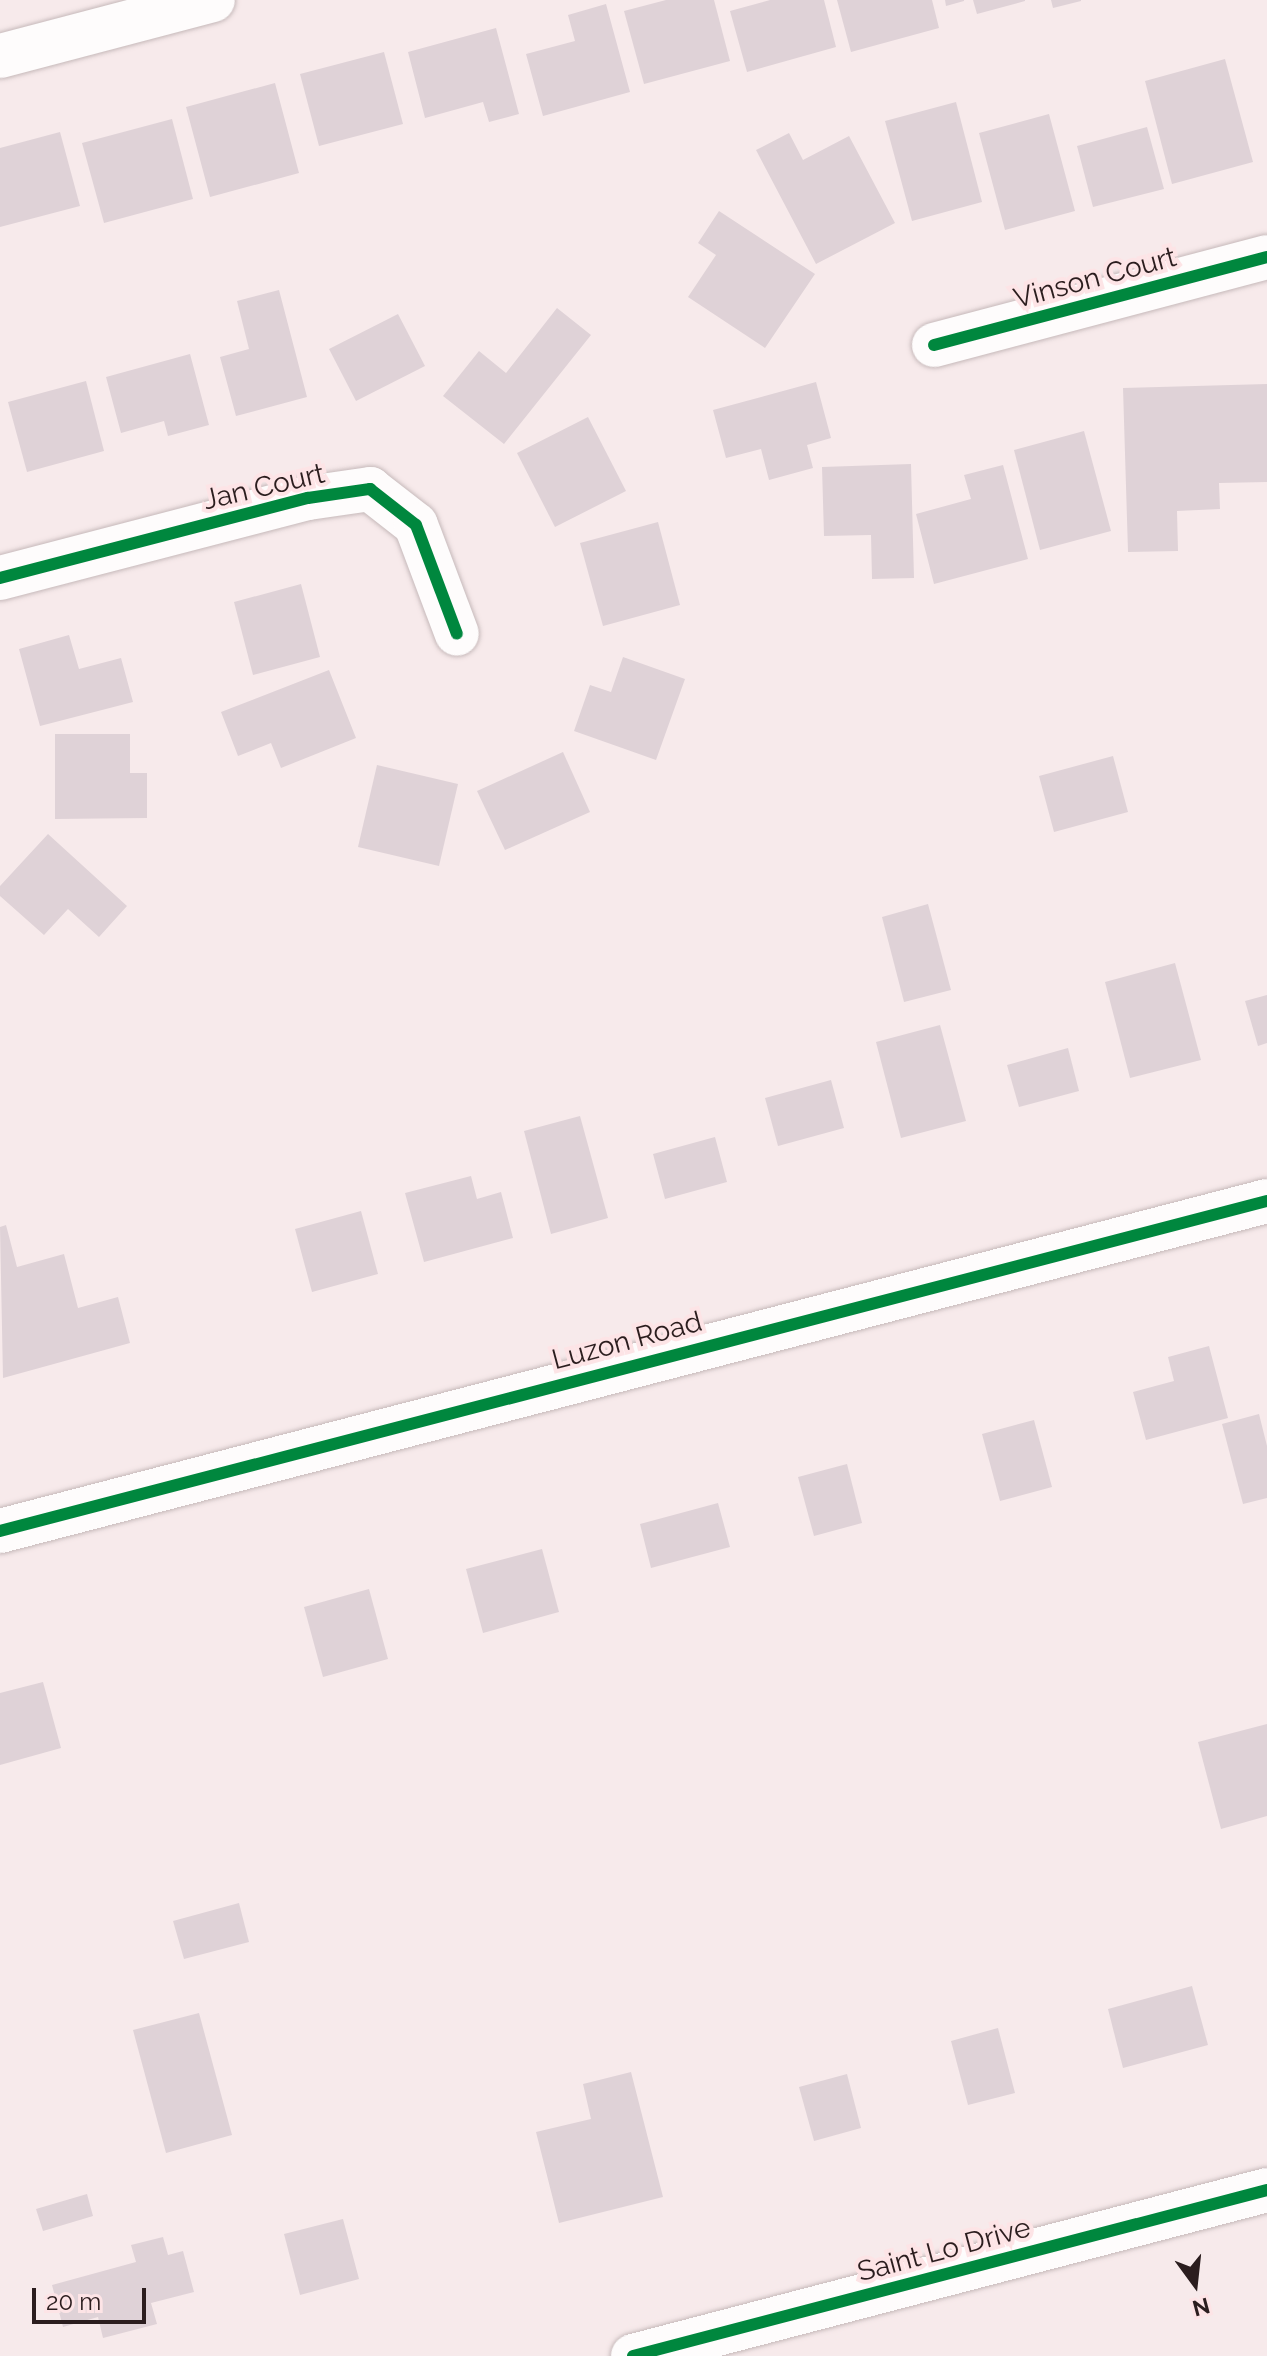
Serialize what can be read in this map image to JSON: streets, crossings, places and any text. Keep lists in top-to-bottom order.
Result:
{
  "streets": {
    "street": [
      "Vinson Court",
      "Jan Court",
      "Luzon Road",
      "Saint Lo Drive"
    ]
  },
  "scale_bar": "20 m",
  "north": "bottom"
}
